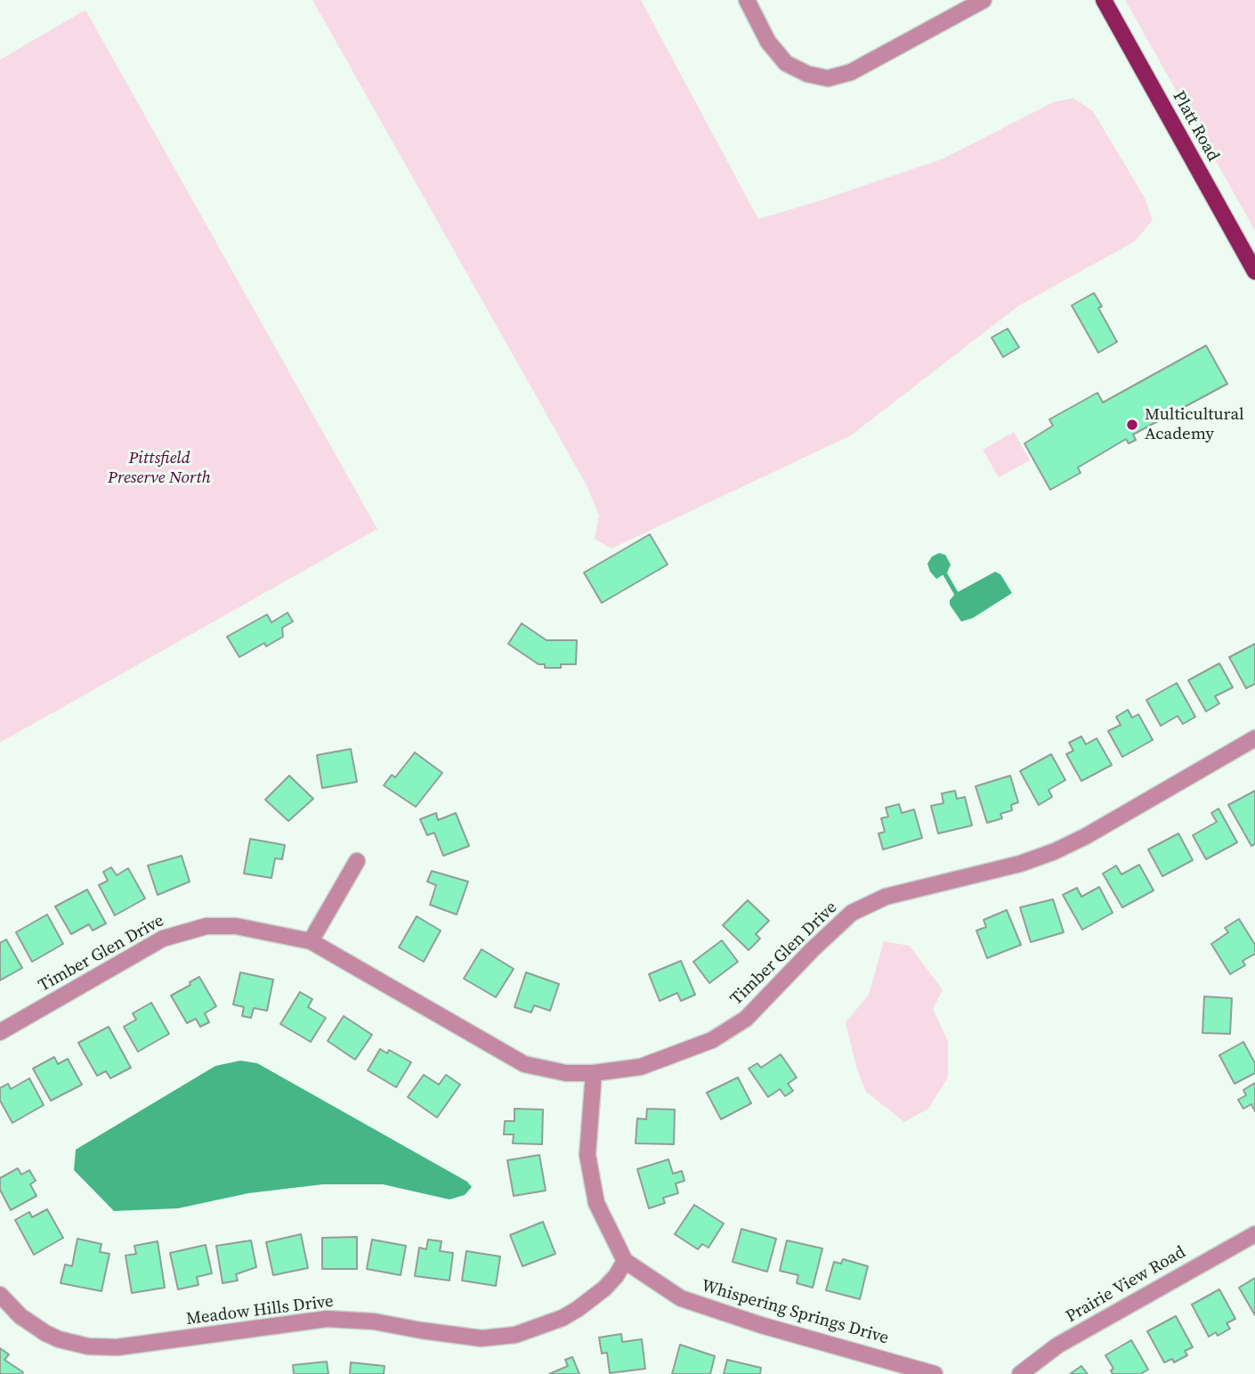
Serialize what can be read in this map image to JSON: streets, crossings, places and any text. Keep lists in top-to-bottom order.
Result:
{
  "streets": {
    "main road": ["Platt Road"],
    "street": [
      "Timber Glen Drive",
      "Prairie View Road",
      "Meadow Hills Drive",
      "Whispering Springs Drive"
    ]
  },
  "crossings": [
    ["Meadow Hills Drive", "Whispering Springs Drive"]
  ],
  "parks": ["Pittsfield Preserve North"],
  "places": ["Multicultural Academy"]
}
